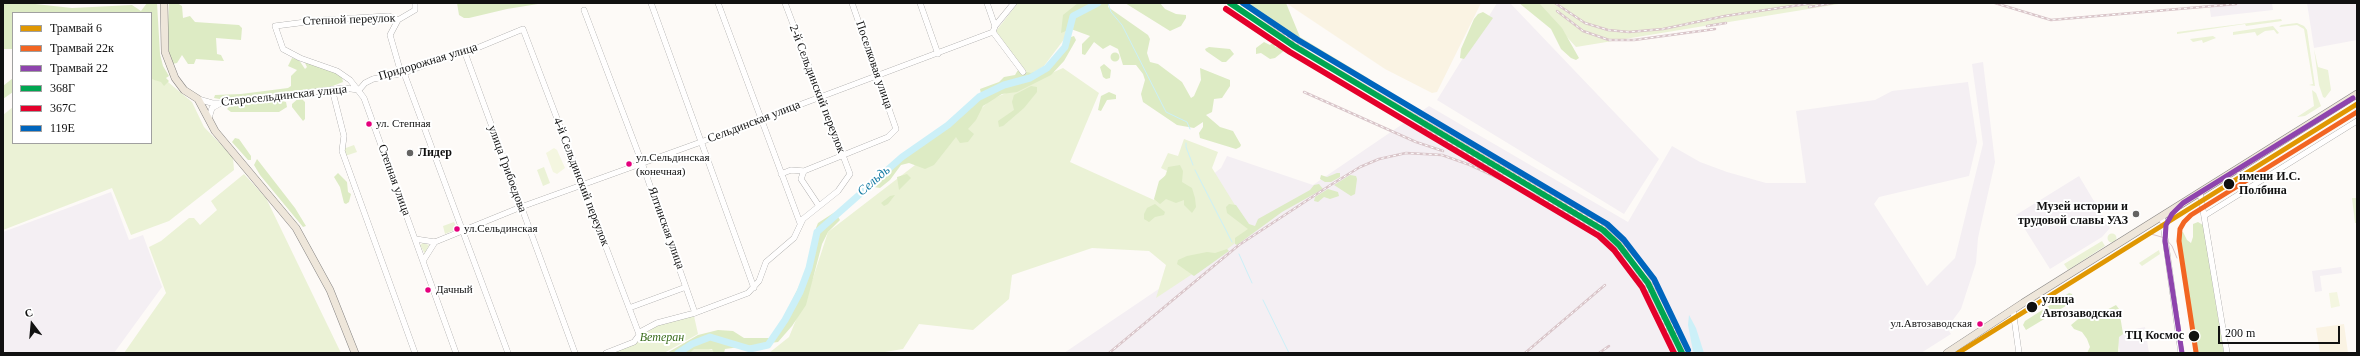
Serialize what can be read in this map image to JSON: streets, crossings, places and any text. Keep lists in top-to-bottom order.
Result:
{
  "streets": {
    "main road": ["Старосельдинская улица"],
    "street": [
      "Степной переулок",
      "Придорожная улица",
      "Поселковая улица",
      "2-й Сельдинский переулок",
      "Сельдинская улица",
      "улица Грибоедова",
      "Степная улица",
      "4-й Сельдинский переулок",
      "Ялтинская улица"
    ]
  },
  "crossings": [
    ["Степной переулок", "Степная улица"],
    ["Придорожная улица", "Старосельдинская улица"],
    ["Придорожная улица", "улица Грибоедова"],
    ["Придорожная улица", "Степная улица"],
    ["Придорожная улица", "4-й Сельдинский переулок"],
    ["Поселковая улица", "2-й Сельдинский переулок"],
    ["Поселковая улица", "Сельдинская улица"],
    ["2-й Сельдинский переулок", "Сельдинская улица"],
    ["Старосельдинская улица", "Степная улица"],
    ["Сельдинская улица", "улица Грибоедова"],
    ["Сельдинская улица", "4-й Сельдинский переулок"],
    ["Сельдинская улица", "Ялтинская улица"]
  ],
  "water": ["Сельдь"],
  "parks": ["Ветеран"],
  "places": [
    "ул. Степная",
    "Лидер",
    "ул.Сельдинская (конечная)",
    "имени И.С. Полбина",
    "Музей истории и трудовой славы УАЗ",
    "ул.Сельдинская",
    "Дачный",
    "улица Автозаводская",
    "ул.Автозаводская",
    "ТЦ Космос"
  ],
  "lines": [
    "transit line 368Г",
    "transit line 119Е",
    "transit line 367С",
    "tram line 22",
    "tram line 6",
    "tram line 22к"
  ],
  "legend": [
    "Трамвай 6",
    "Трамвай 22к",
    "Трамвай 22",
    "368Г",
    "367С",
    "119Е"
  ],
  "scale_bar": "200 m",
  "north": "top"
}
